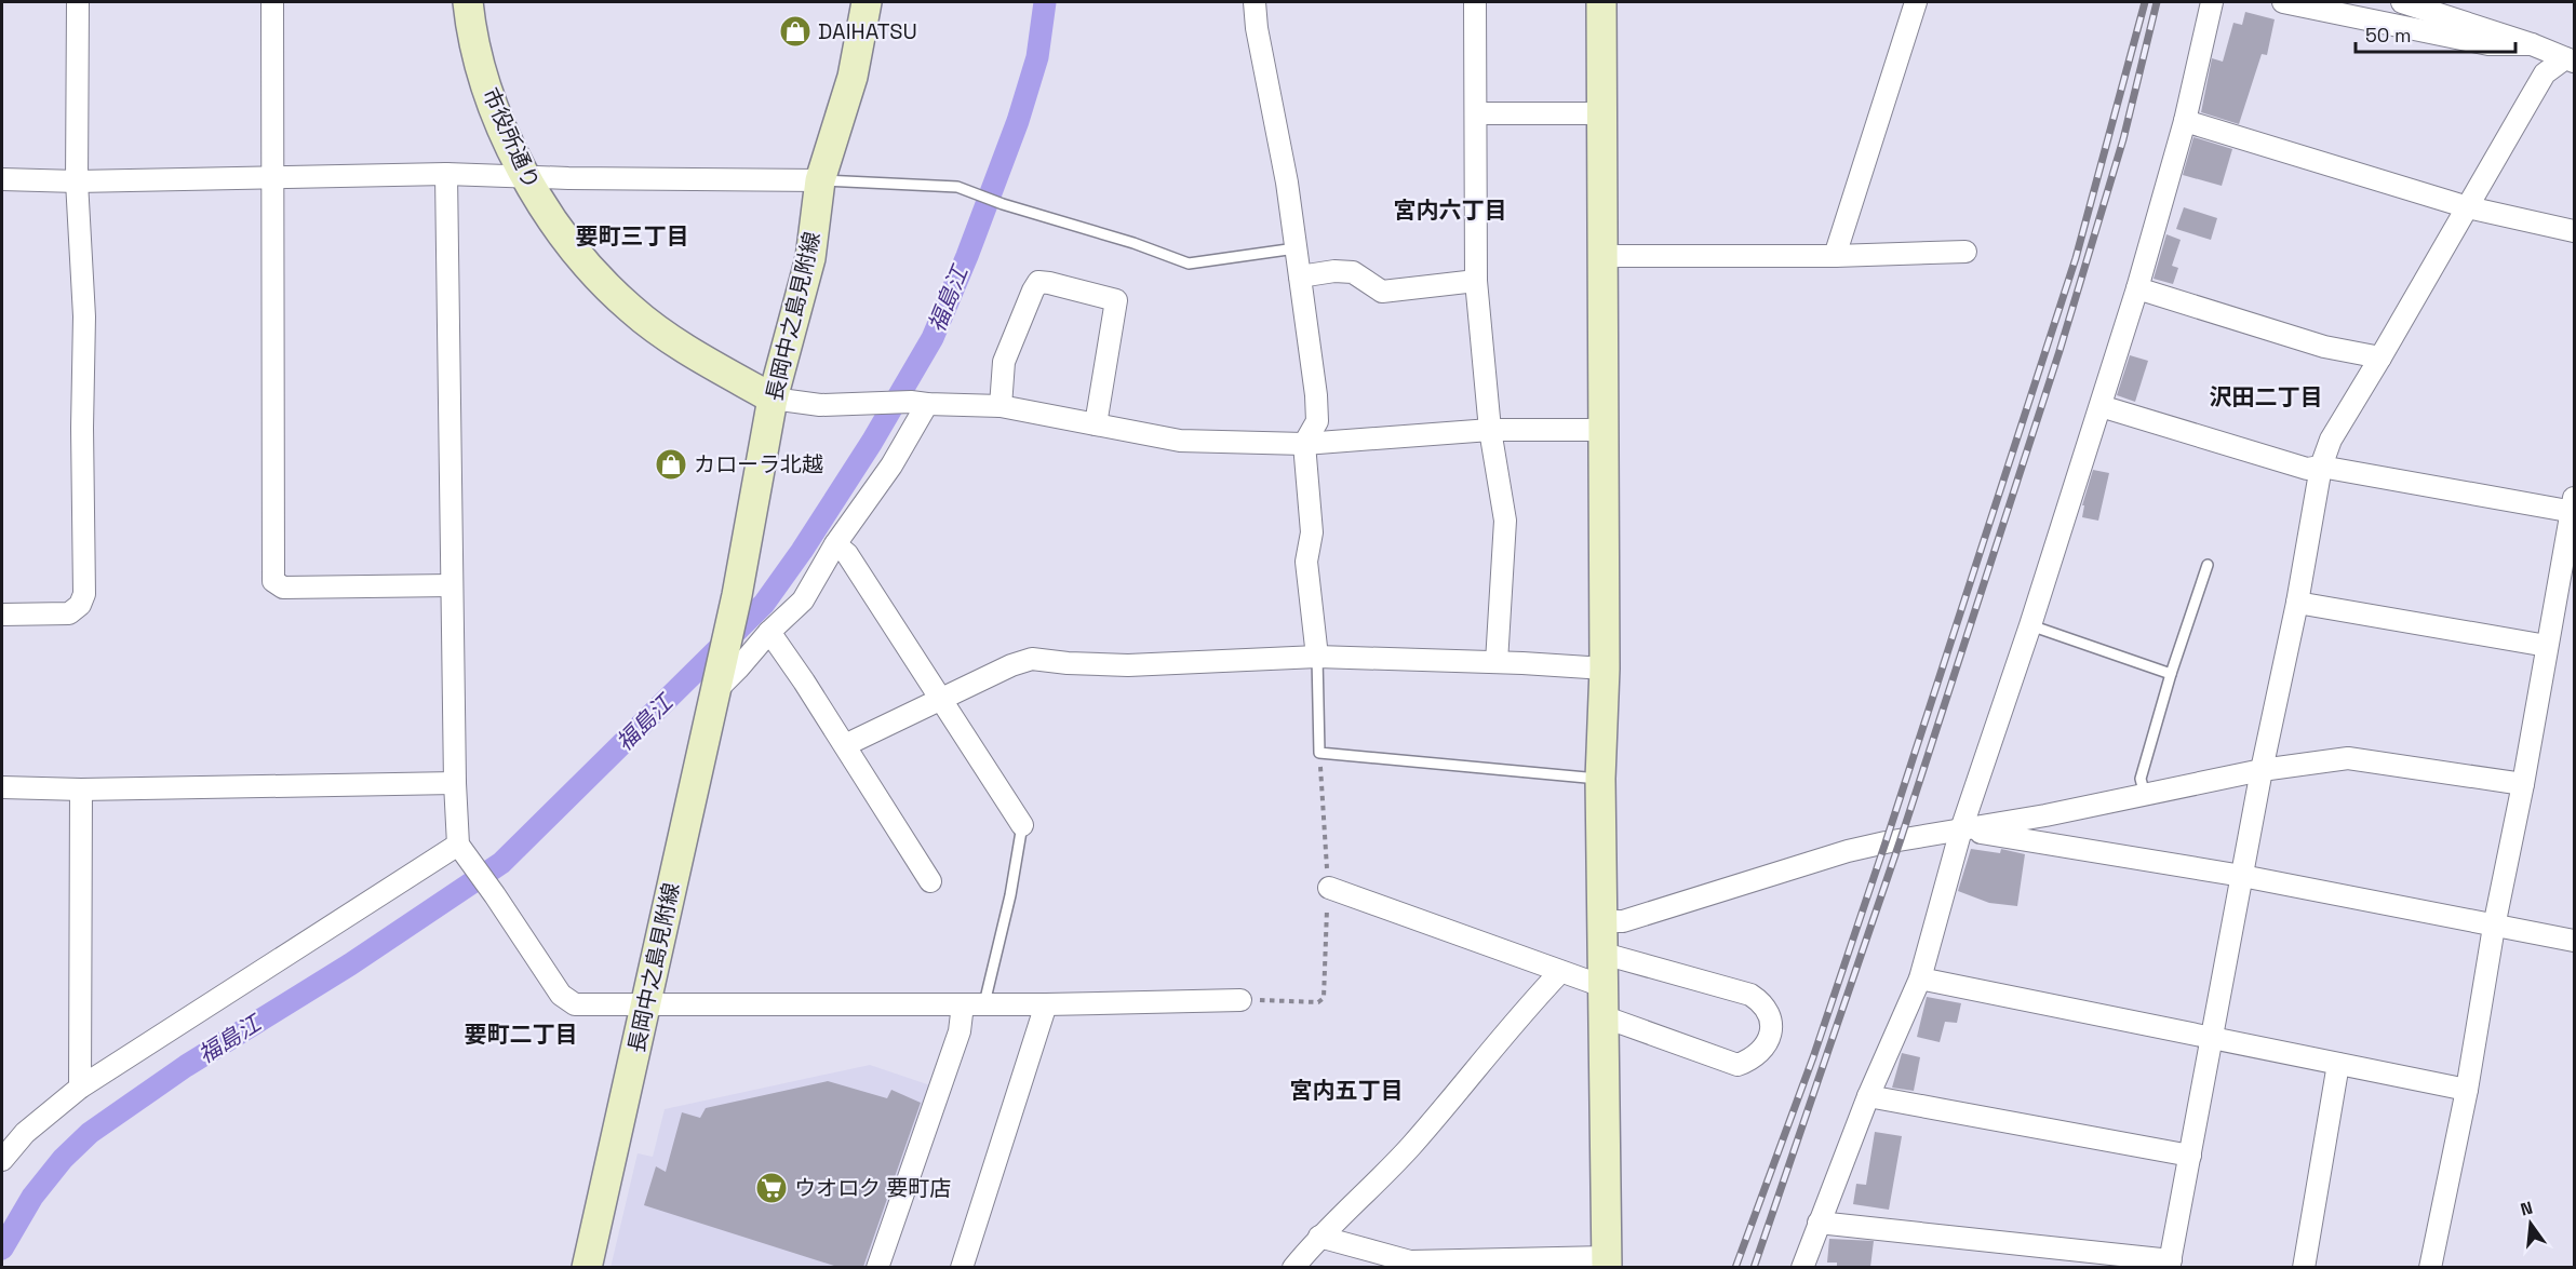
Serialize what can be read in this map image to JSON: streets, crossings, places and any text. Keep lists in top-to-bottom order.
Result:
{
  "streets": {
    "street": ["市役所通り", "長岡中之島見附線"]
  },
  "crossings": [
    ["市役所通り", "長岡中之島見附線"]
  ],
  "districts": [
    "宮内六丁目",
    "要町三丁目",
    "沢田二丁目",
    "要町二丁目",
    "宮内五丁目"
  ],
  "water": ["福島江"],
  "places": {
    "shop": ["DAIHATSU", "カローラ北越"],
    "supermarket": ["ウオロク 要町店"]
  },
  "scale_bar": "50 m",
  "north": "top"
}
